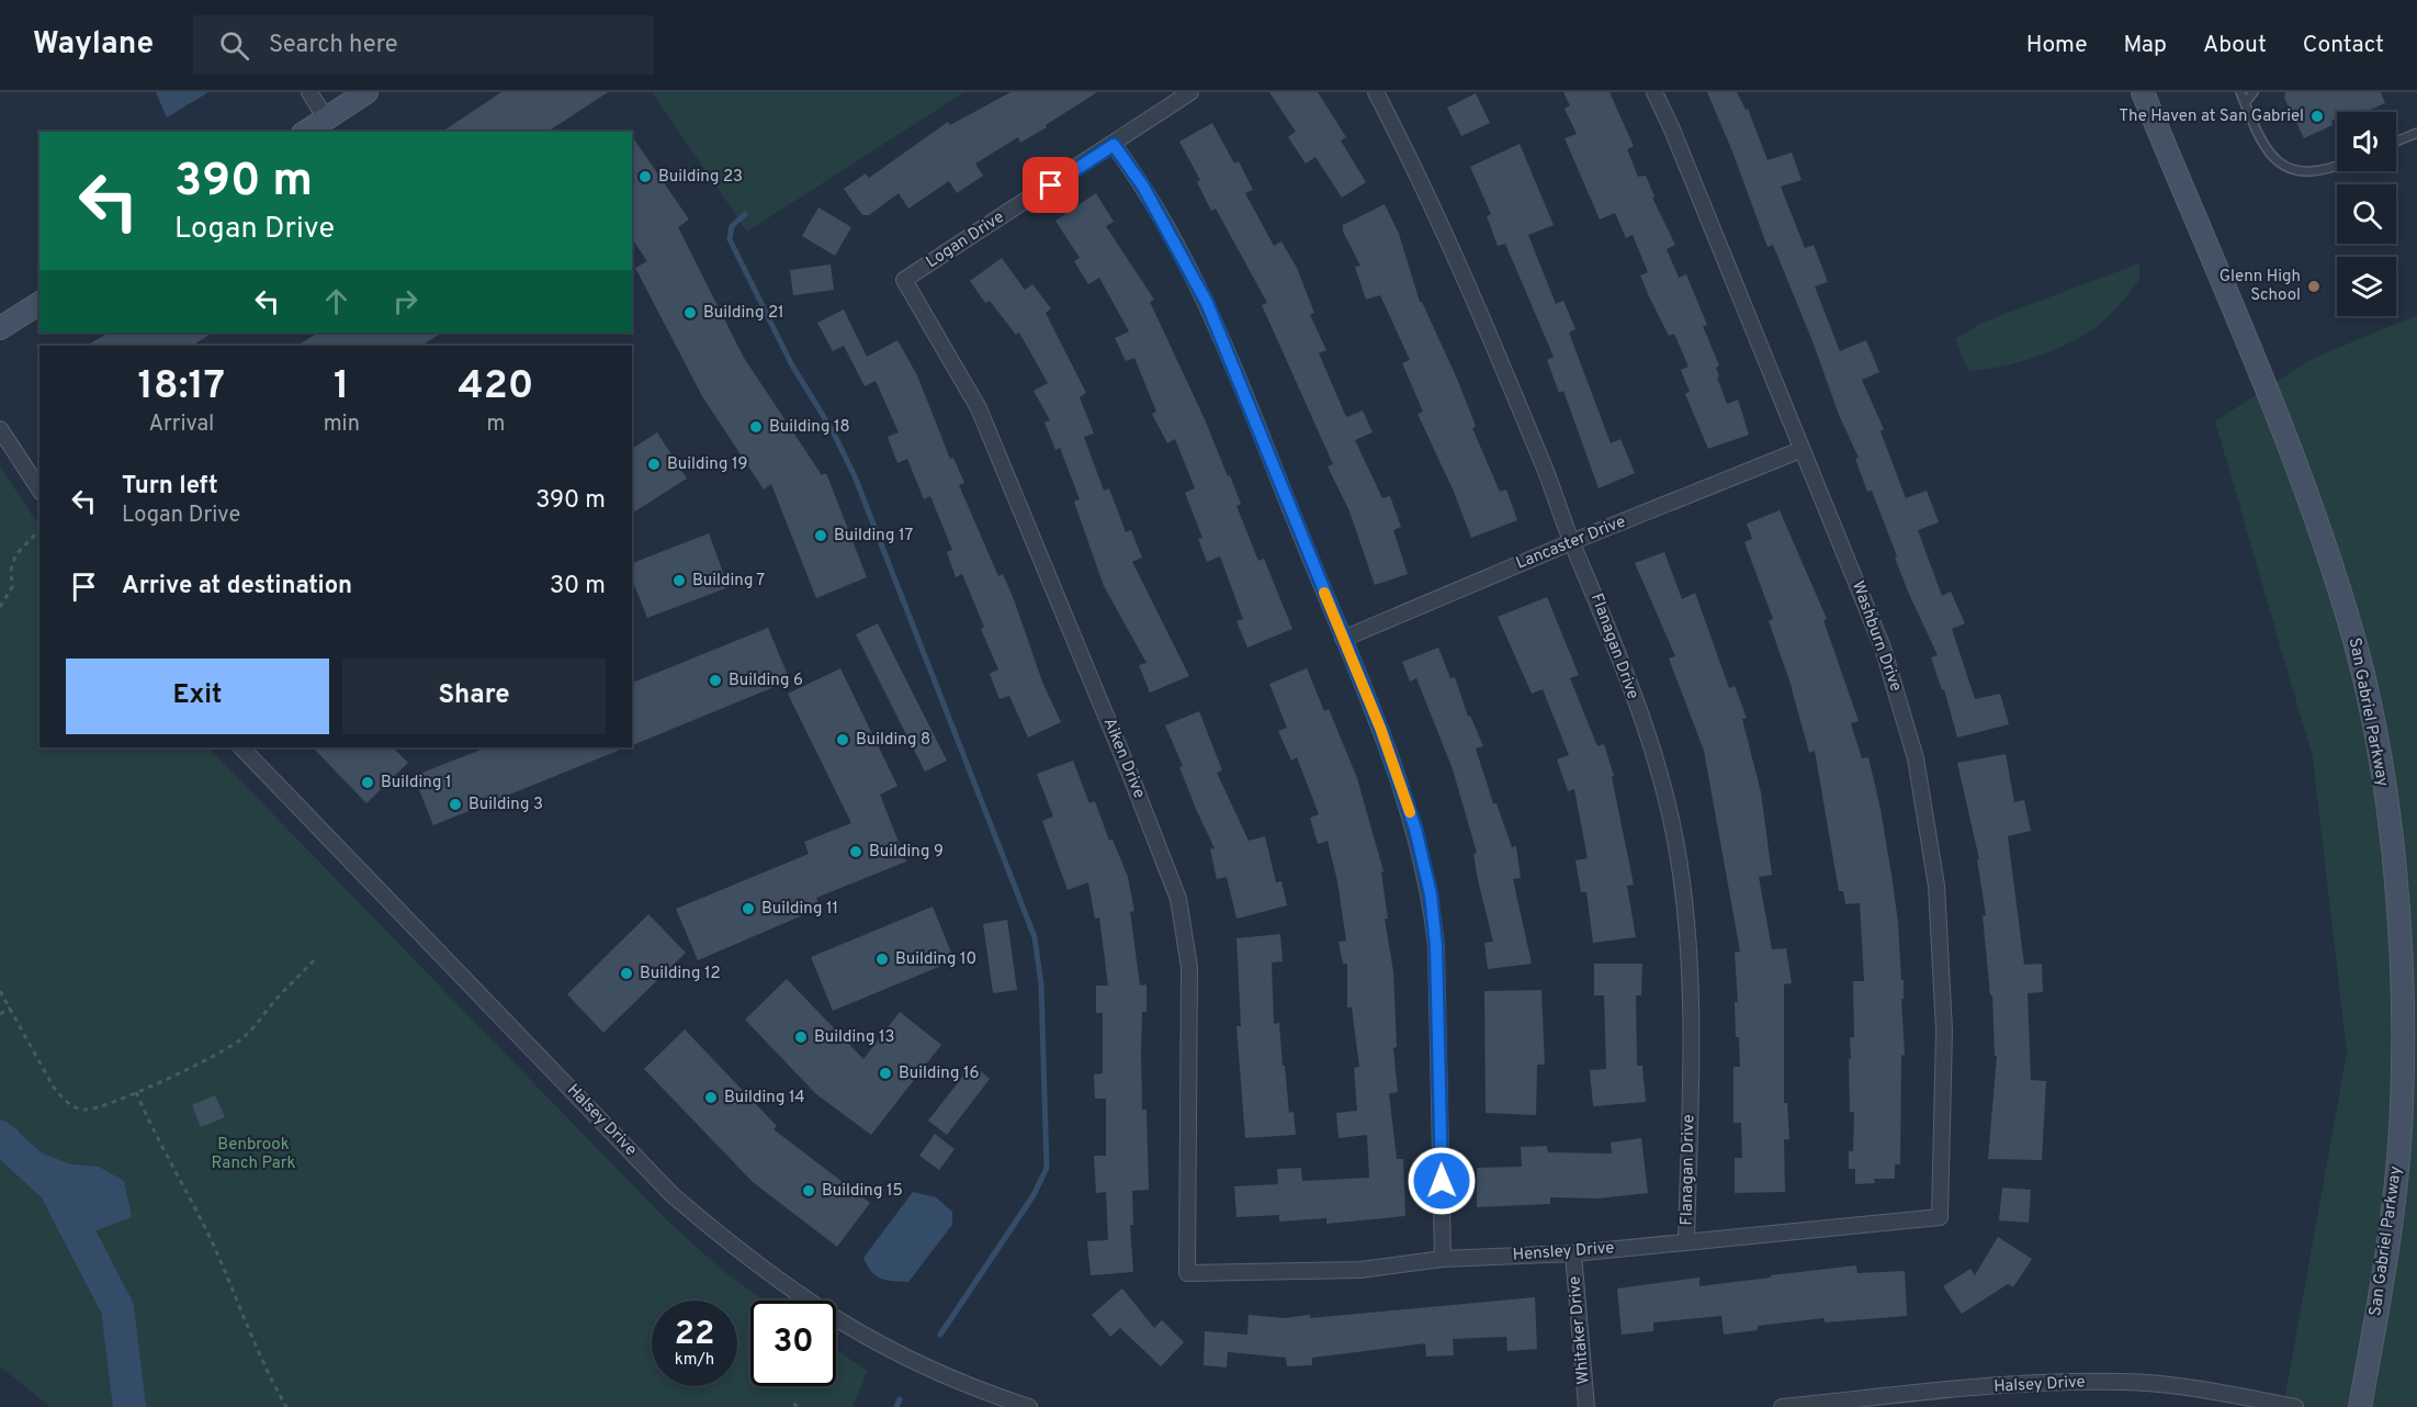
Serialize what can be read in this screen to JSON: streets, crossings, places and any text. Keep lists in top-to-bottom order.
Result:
{
  "streets": {
    "street": [
      "Logan Drive",
      "Lancaster Drive",
      "Washburn Drive",
      "Flanagan Drive",
      "San Gabriel Parkway",
      "Aiken Drive",
      "Halsey Drive",
      "Hensley Drive",
      "Whitaker Drive"
    ]
  },
  "crossings": [
    ["Logan Drive", "Aiken Drive"],
    ["Lancaster Drive", "Washburn Drive"],
    ["Lancaster Drive", "Flanagan Drive"],
    ["Washburn Drive", "Hensley Drive"],
    ["Flanagan Drive", "Hensley Drive"],
    ["Aiken Drive", "Hensley Drive"],
    ["Hensley Drive", "Whitaker Drive"]
  ],
  "parks": ["Benbrook Ranch Park"],
  "places": [
    "The Haven at San Gabriel",
    "Building 23",
    "Glenn High School",
    "Building 21",
    "Building 18",
    "Building 19",
    "Building 17",
    "Building 7",
    "Building 6",
    "Building 8",
    "Building 1",
    "Building 3",
    "Building 9",
    "Building 11",
    "Building 10",
    "Building 12",
    "Building 13",
    "Building 16",
    "Building 14",
    "Building 15"
  ],
  "page": {
    "header": "Waylane",
    "search": "Search here",
    "nav": [
      "Home",
      "Map",
      "About",
      "Contact"
    ],
    "turn": ["390 m", "Logan Drive"],
    "eta": [
      "18:17",
      "Arrival",
      "1",
      "min",
      "420",
      "m"
    ],
    "list": [
      {
        "name": "Turn left",
        "note": "Logan Drive",
        "value": "390 m"
      },
      {
        "name": "Arrive at destination",
        "value": "30 m"
      }
    ],
    "buttons": ["Exit", "Share"],
    "speed": "22 km/h",
    "limit": "30"
  }
}
